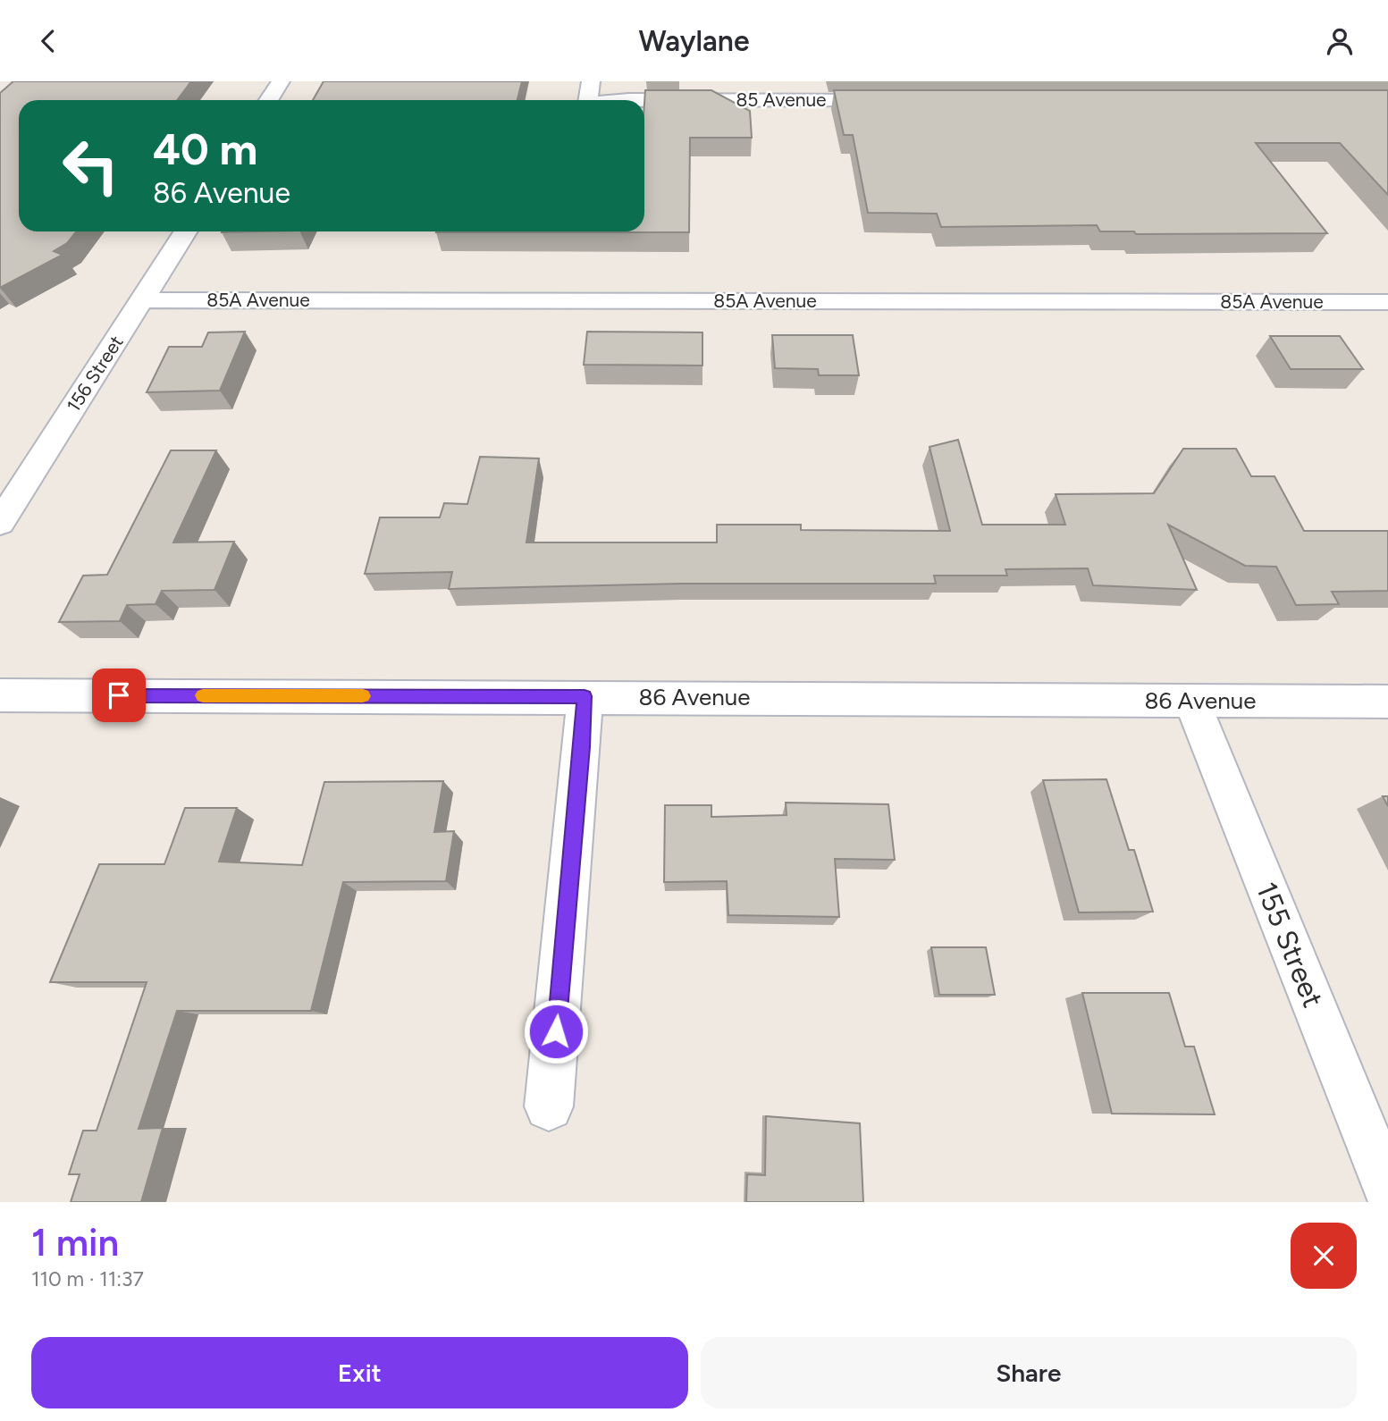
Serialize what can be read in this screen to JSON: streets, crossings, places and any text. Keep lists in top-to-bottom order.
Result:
{
  "streets": {
    "street": [
      "85 Avenue",
      "85A Avenue",
      "156 Street",
      "86 Avenue",
      "155 Street"
    ]
  },
  "crossings": [
    ["85A Avenue", "156 Street"],
    ["86 Avenue", "155 Street"]
  ],
  "page": {
    "header": "Waylane",
    "turn": ["40 m", "86 Avenue"],
    "heading": ["1 min", "110 m · 11:37"],
    "buttons": ["Exit", "Share"]
  }
}
